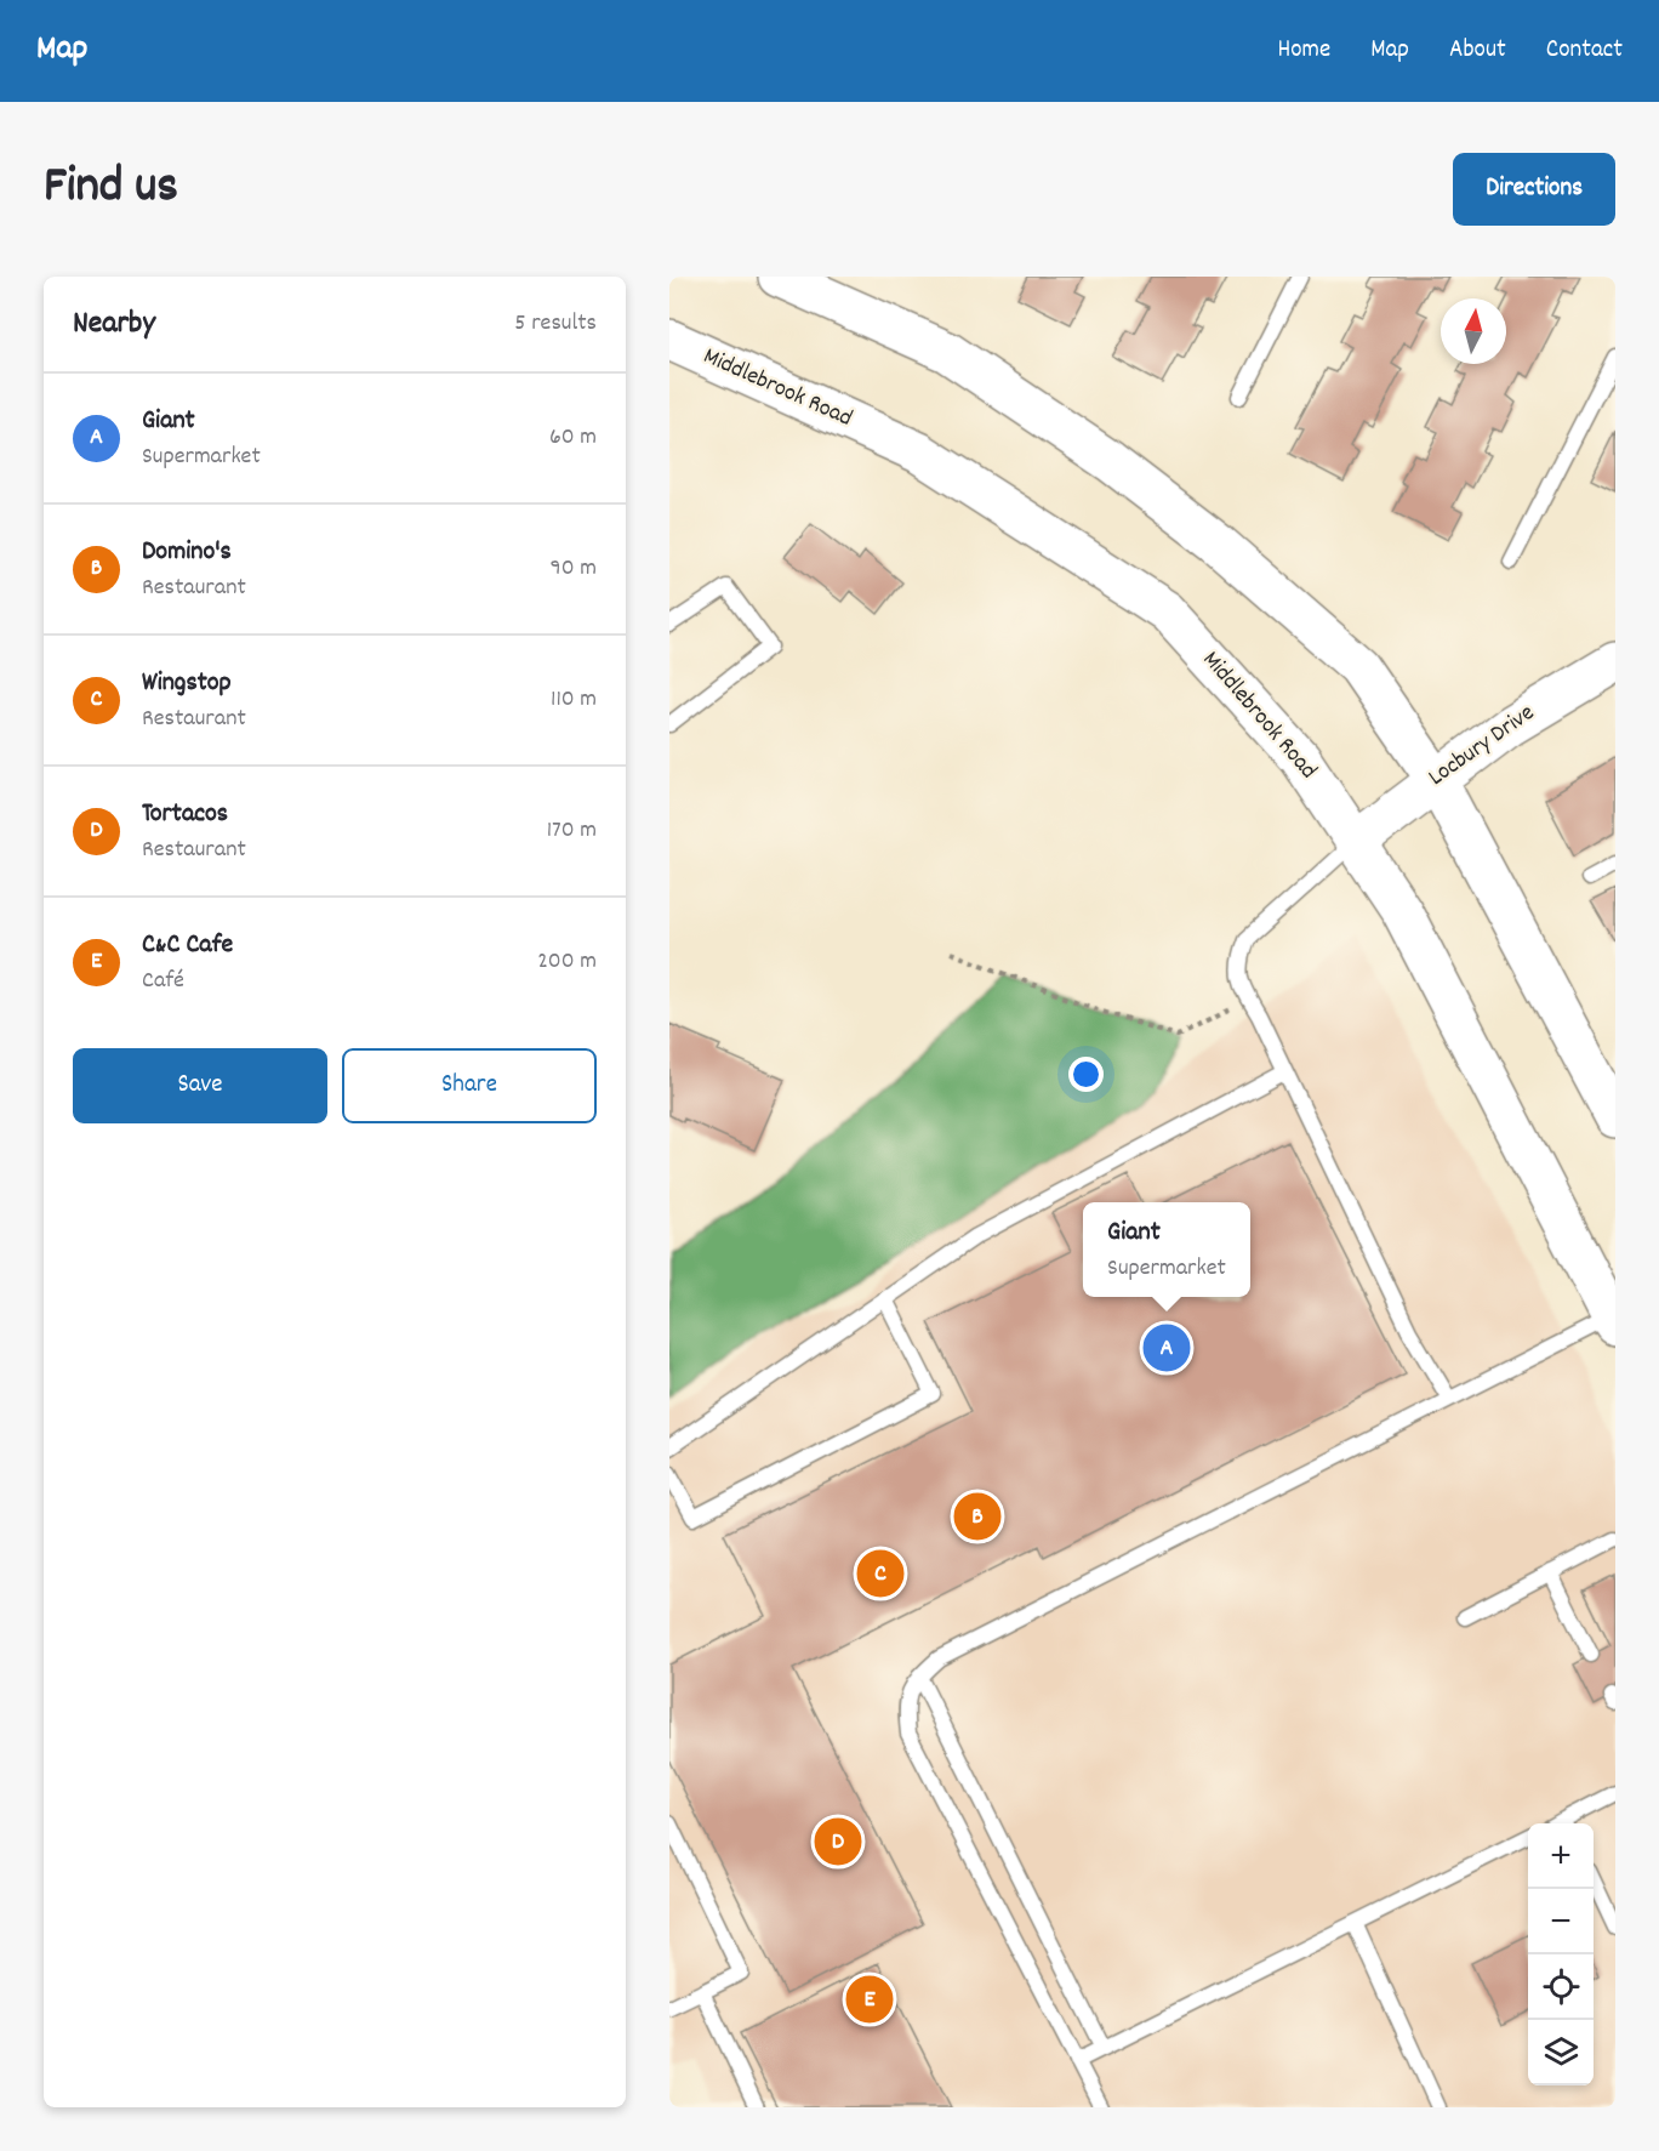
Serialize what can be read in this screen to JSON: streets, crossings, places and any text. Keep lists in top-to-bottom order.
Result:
{
  "streets": {
    "main road": ["Middlebrook Road", "Locbury Drive"]
  },
  "crossings": [
    ["Middlebrook Road", "Locbury Drive"]
  ],
  "north": "top",
  "page": {
    "header": "Map",
    "nav": [
      "Home",
      "Map",
      "About",
      "Contact"
    ],
    "title": "Find us",
    "buttons": [
      "Directions",
      ["Save", "Share"]
    ],
    "heading": ["Nearby", "5 results"],
    "list": [
      {
        "mark": "A",
        "name": "Giant",
        "note": "Supermarket",
        "value": "60 m"
      },
      {
        "mark": "B",
        "name": "Domino's",
        "note": "Restaurant",
        "value": "90 m"
      },
      {
        "mark": "C",
        "name": "Wingstop",
        "note": "Restaurant",
        "value": "110 m"
      },
      {
        "mark": "D",
        "name": "Tortacos",
        "note": "Restaurant",
        "value": "170 m"
      },
      {
        "mark": "E",
        "name": "C&C Cafe",
        "note": "Café",
        "value": "200 m"
      }
    ],
    "popup": ["Giant", "Supermarket"],
    "pins": [
      "A",
      "B",
      "C",
      "D",
      "E"
    ],
    "map_buttons": ["+", "−"]
  }
}
